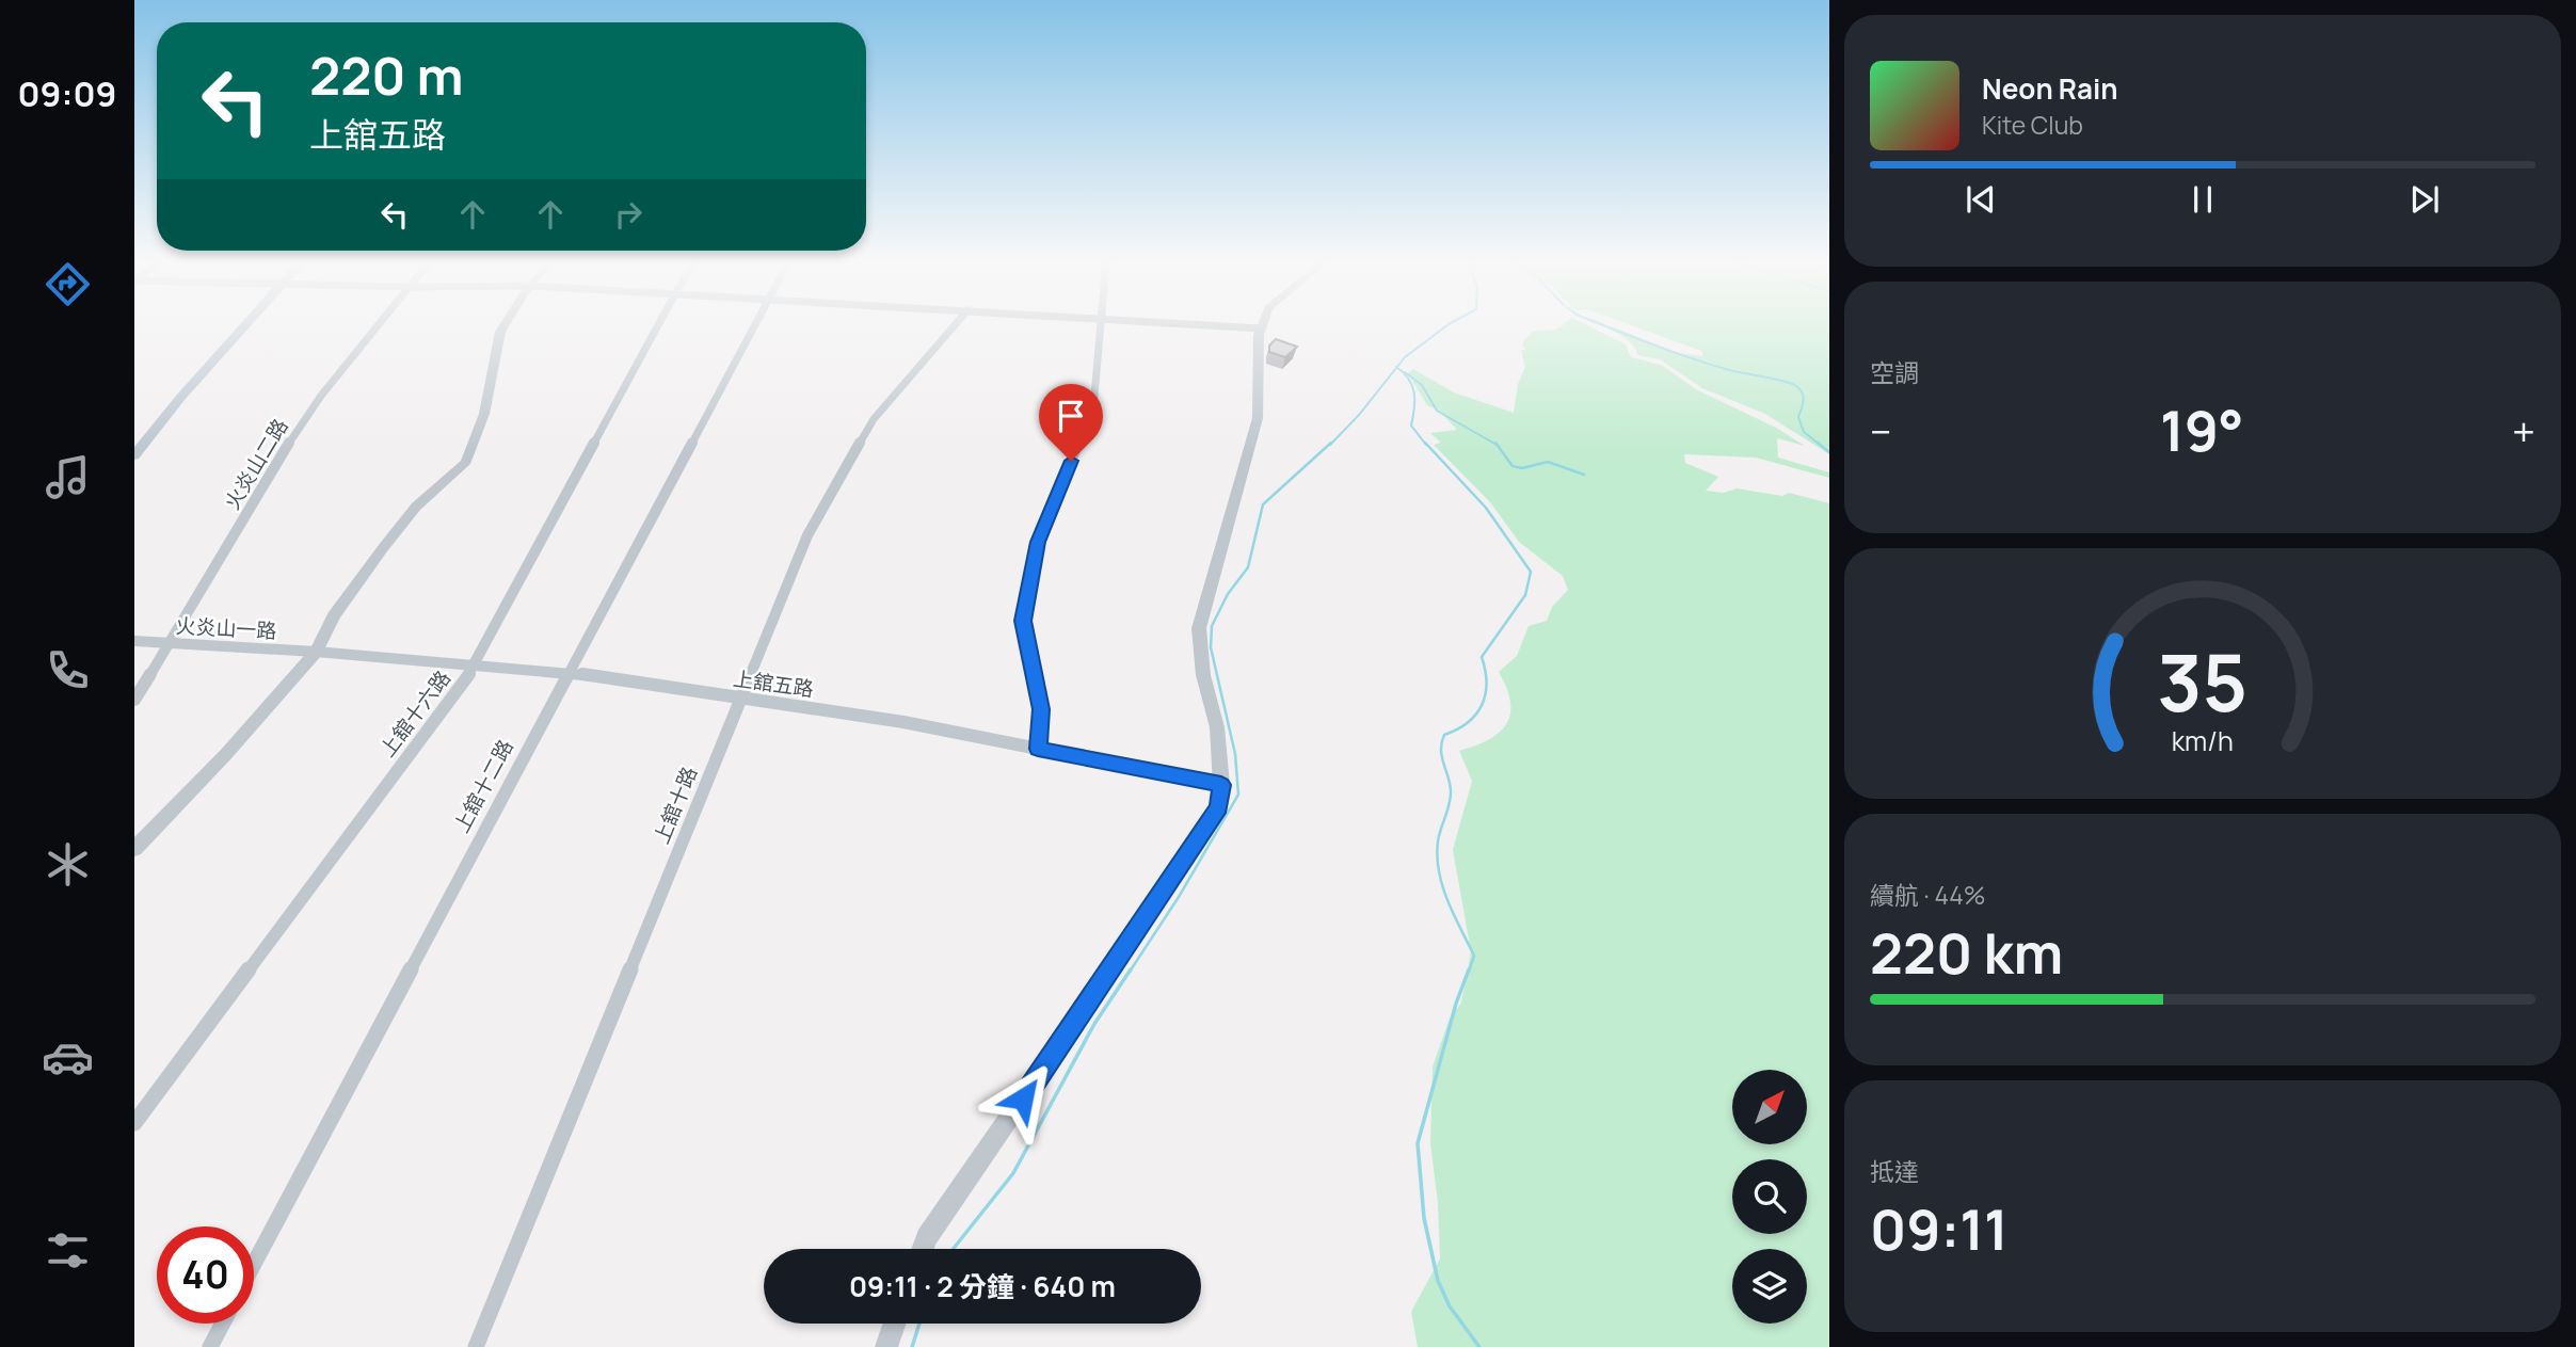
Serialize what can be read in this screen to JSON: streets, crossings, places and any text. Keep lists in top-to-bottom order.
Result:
{
  "streets": {
    "street": [
      "火炎山二路",
      "火炎山一路",
      "上舘五路",
      "上舘十六路",
      "上舘十二路",
      "上舘十路"
    ]
  },
  "crossings": [
    ["火炎山二路", "火炎山一路"],
    ["火炎山一路", "上舘五路"],
    ["上舘五路", "上舘十六路"],
    ["上舘五路", "上舘十二路"],
    ["上舘五路", "上舘十路"]
  ],
  "north": "top right",
  "page": {
    "tabs": "09:09",
    "turn": ["220 m", "上舘五路"],
    "song": ["Neon Rain", "Kite Club"],
    "tile": [
      "空調",
      ["續航 · 44%", "220 km"],
      ["抵達", "09:11"]
    ],
    "heat": ["−", "19°", "+"],
    "limit": "40",
    "trip": "09:11 · 2 分鐘 · 640 m",
    "gauge": ["35", "km/h"]
  }
}
